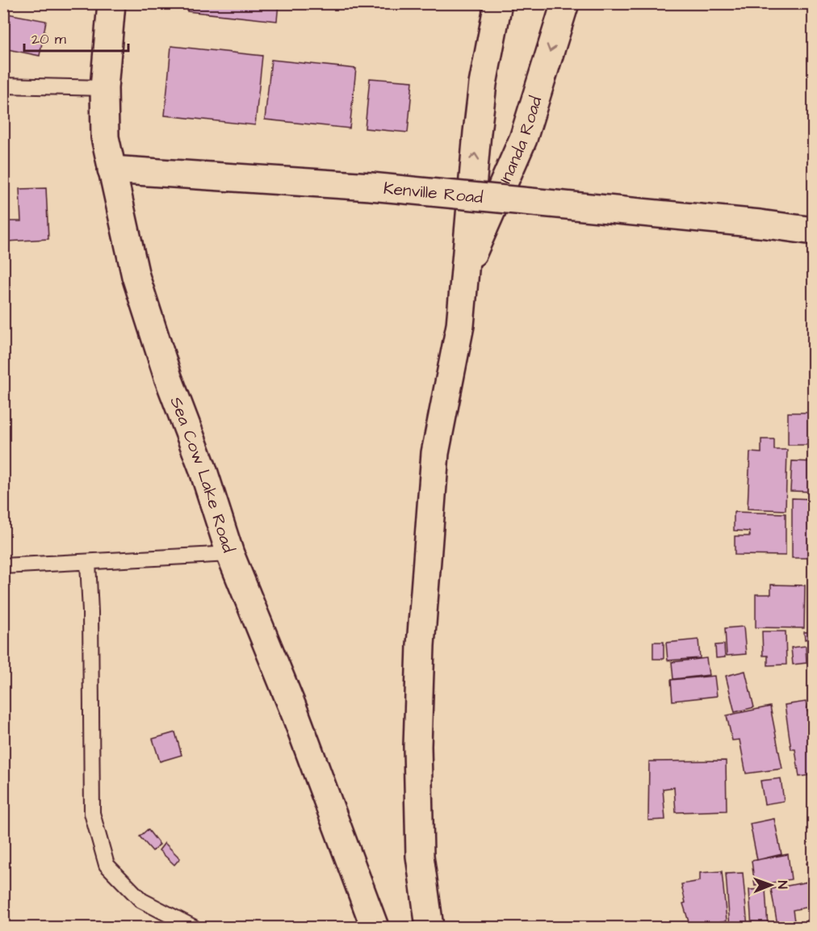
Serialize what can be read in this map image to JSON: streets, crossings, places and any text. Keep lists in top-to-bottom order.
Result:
{
  "streets": {
    "street": ["Inanda Road", "Kenville Road", "Sea Cow Lake Road"]
  },
  "crossings": [
    ["Kenville Road", "Sea Cow Lake Road"]
  ],
  "scale_bar": "20 m",
  "north": "right"
}
